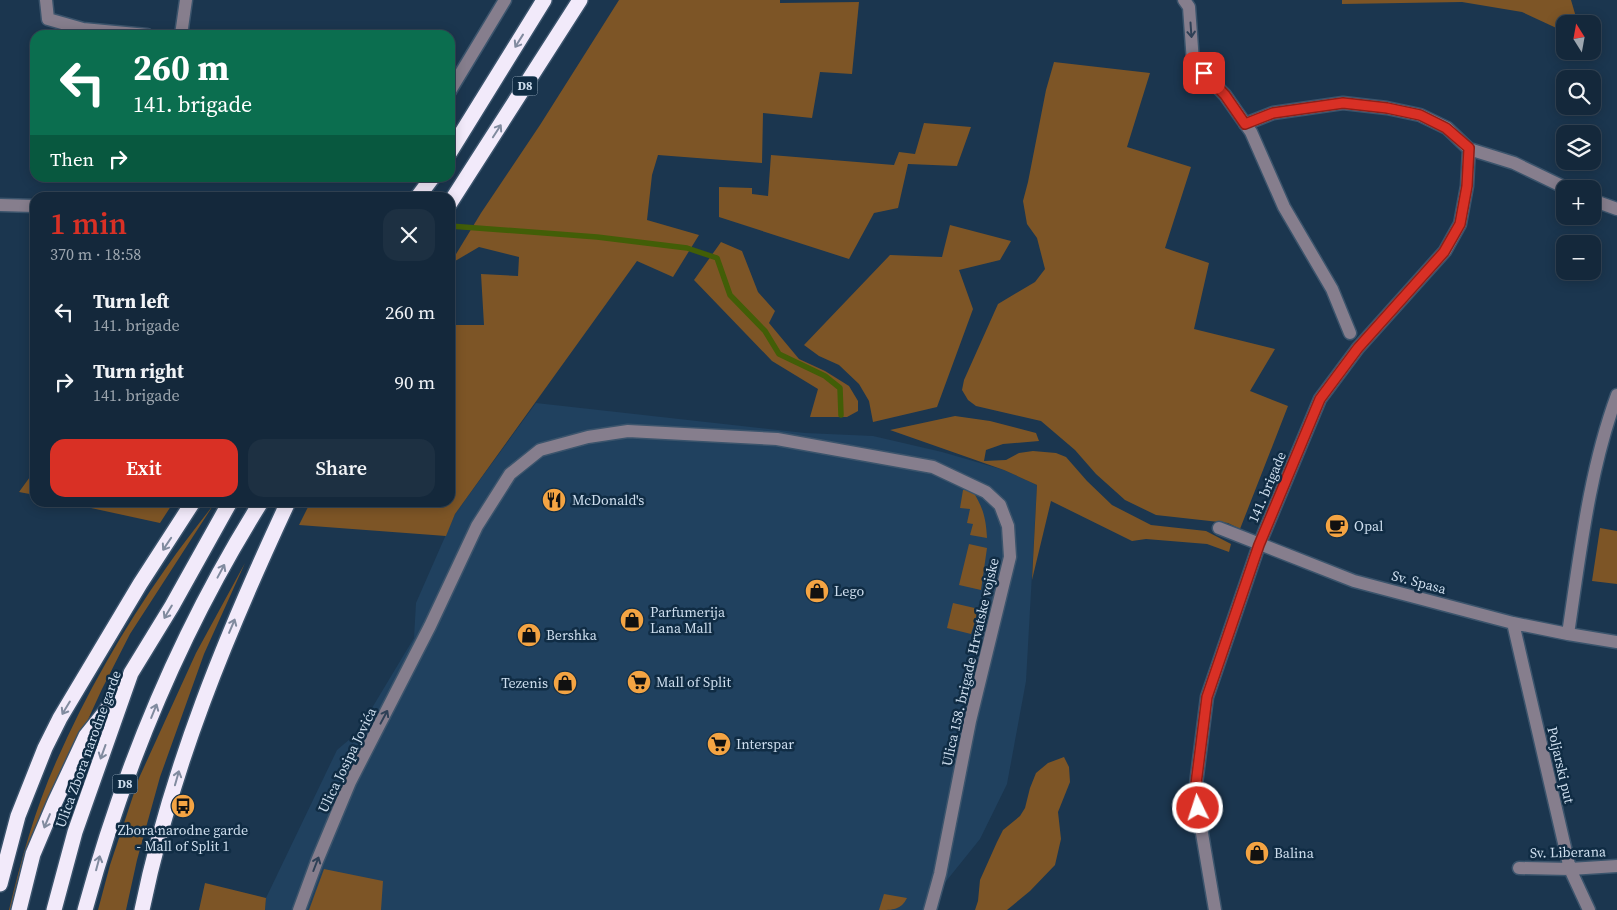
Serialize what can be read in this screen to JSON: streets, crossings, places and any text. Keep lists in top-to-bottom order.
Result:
{
  "streets": {
    "highway": ["D8", "Ulica Zbora narodne garde"],
    "street": [
      "141. brigade",
      "Sv. Spasa",
      "Ulica 158. brigade Hrvatske vojske",
      "Ulica Josipa Jovića",
      "Poljarski put",
      "Sv. Liberana"
    ]
  },
  "crossings": [
    ["141. brigade", "Sv. Spasa"],
    ["Sv. Spasa", "Poljarski put"],
    ["Ulica 158. brigade Hrvatske vojske", "Ulica Josipa Jovića"],
    ["Poljarski put", "Sv. Liberana"]
  ],
  "one_way": ["Ulica Josipa Jovića"],
  "places": {
    "restaurant": ["McDonald's"],
    "cafe": ["Opal"],
    "shop": [
      "Lego",
      "Parfumerija Lana Mall",
      "Bershka",
      "Tezenis",
      "Balina"
    ],
    "supermarket": ["Mall of Split", "Interspar"],
    "bus stop": ["Zbora narodne garde - Mall of Split 1"]
  },
  "north": "top",
  "page": {
    "map_buttons": ["+", "−"],
    "turn": ["260 m", "141. brigade"],
    "then": "Then",
    "heading": ["1 min", "370 m · 18:58"],
    "list": [
      {
        "name": "Turn left",
        "note": "141. brigade",
        "value": "260 m"
      },
      {
        "name": "Turn right",
        "note": "141. brigade",
        "value": "90 m"
      }
    ],
    "buttons": ["Exit", "Share"]
  }
}
